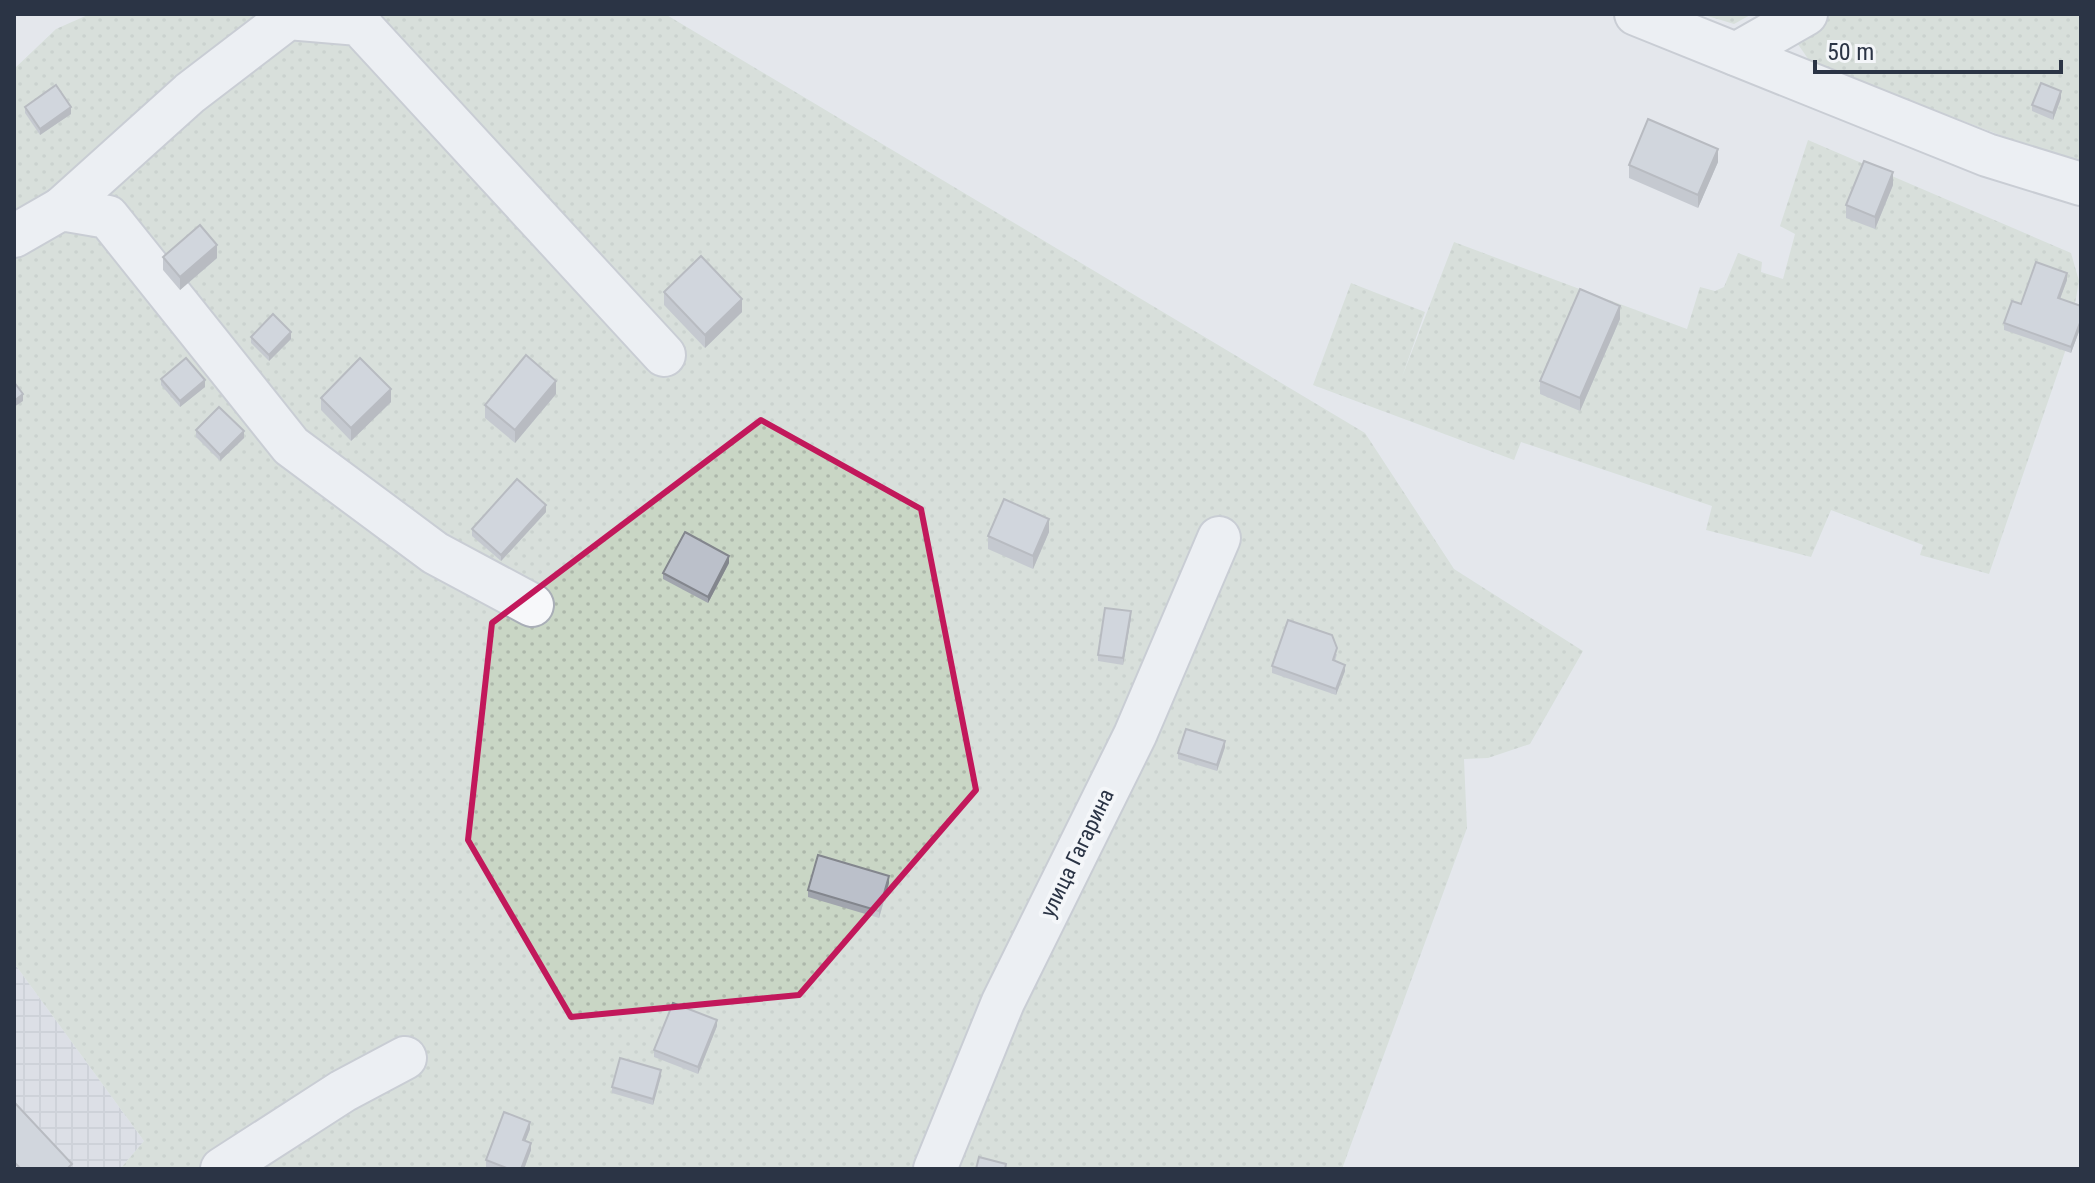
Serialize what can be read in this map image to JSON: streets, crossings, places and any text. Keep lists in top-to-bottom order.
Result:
{
  "streets": {
    "street": ["улица Гагарина"]
  },
  "scale_bar": "50 m"
}
